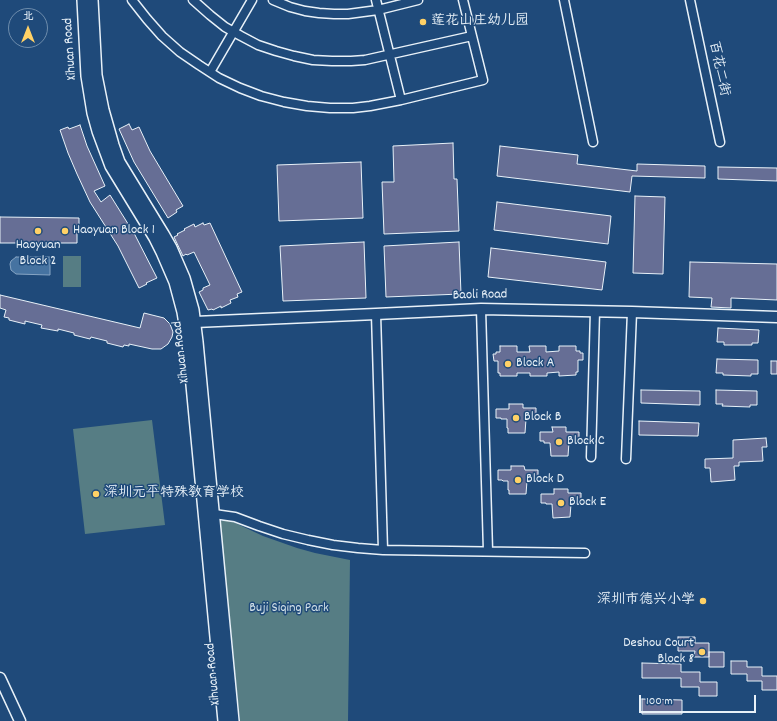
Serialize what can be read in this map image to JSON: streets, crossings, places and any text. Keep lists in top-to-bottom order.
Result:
{
  "streets": {
    "main road": ["Xihuan Road"],
    "street": ["百花二街", "Baoli Road"]
  },
  "crossings": [
    ["Xihuan Road", "Baoli Road"]
  ],
  "parks": ["Buji Siqing Park"],
  "places": [
    "莲花山庄幼儿园",
    "Haoyuan Block 2",
    "Haoyuan Block 1",
    "Block A",
    "Block B",
    "Block C",
    "Block D",
    "深圳元平特殊教育学校",
    "Block E",
    "深圳市德兴小学",
    "Deshou Court Block 8"
  ],
  "scale_bar": "100 m",
  "north": "top"
}
